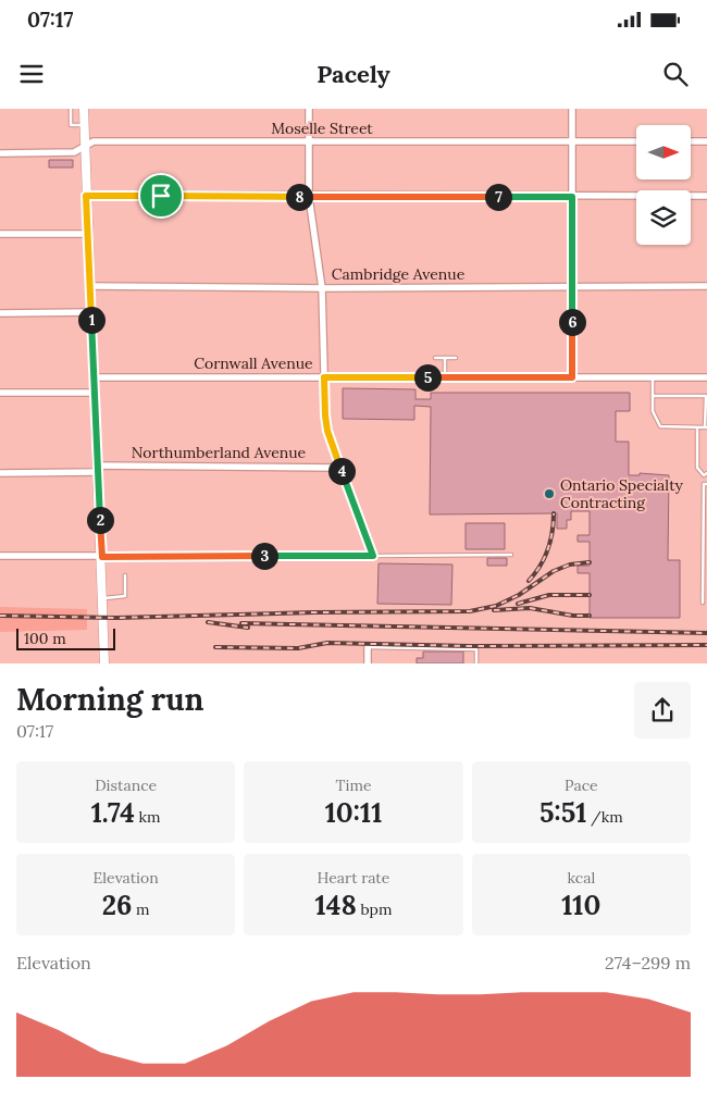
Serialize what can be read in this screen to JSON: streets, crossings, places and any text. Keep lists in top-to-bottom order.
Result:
{
  "streets": {
    "street": [
      "Moselle Street",
      "Cambridge Avenue",
      "Cornwall Avenue",
      "Northumberland Avenue"
    ]
  },
  "places": ["Ontario Specialty Contracting"],
  "scale_bar": "100 m",
  "north": "right",
  "page": {
    "status": "07:17",
    "header": "Pacely",
    "pins": [
      "7",
      "8",
      "1",
      "6",
      "5",
      "4",
      "2",
      "3"
    ],
    "scale": "100 m",
    "heading": ["Morning run", "07:17"],
    "stats": [
      ["Distance", "1.74 km"],
      ["Time", "10:11"],
      ["Pace", "5:51 /km"],
      ["Elevation", "26 m"],
      ["Heart rate", "148 bpm"],
      ["kcal", "110"]
    ],
    "chart": ["Elevation", "274–299 m"]
  }
}
